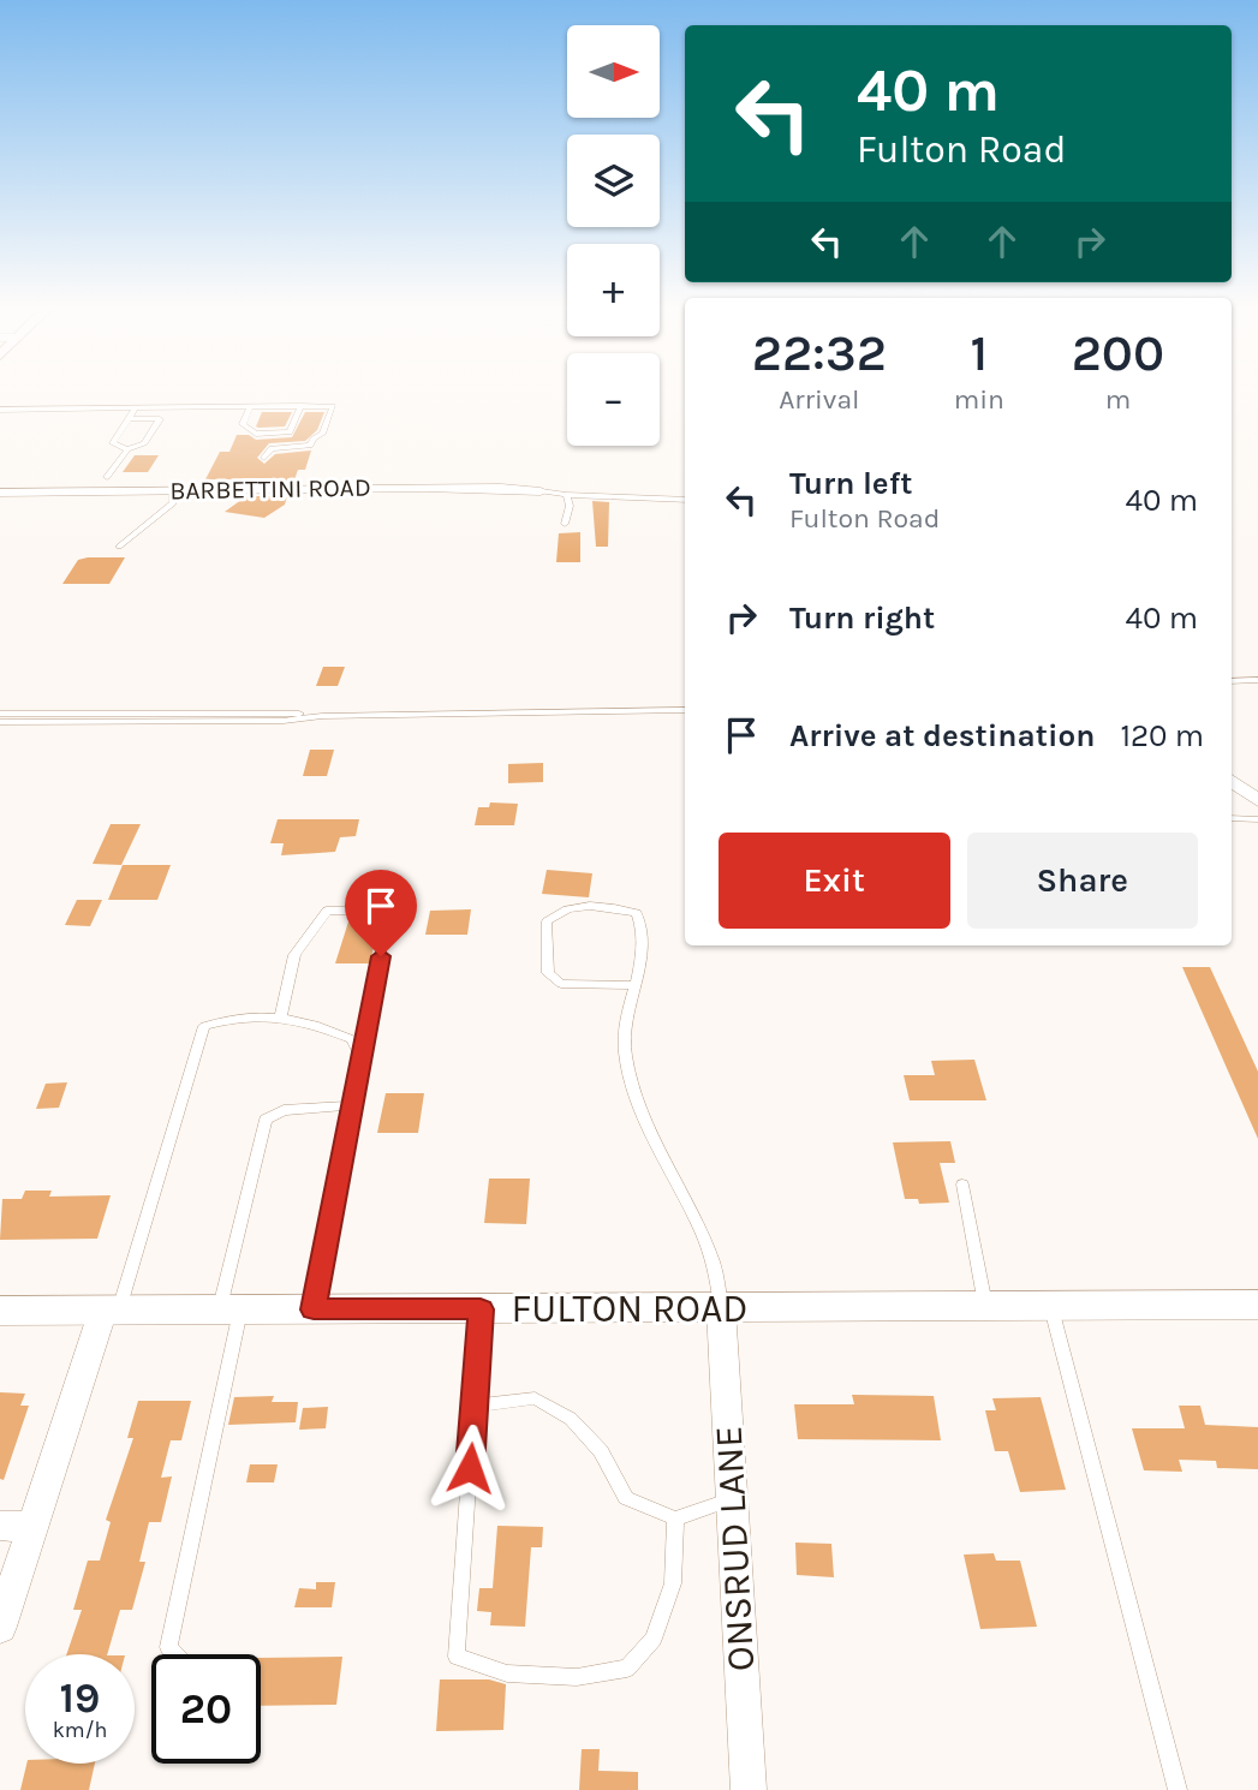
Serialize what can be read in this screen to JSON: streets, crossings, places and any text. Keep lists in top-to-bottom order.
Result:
{
  "streets": {
    "main road": ["FULTON ROAD"],
    "street": ["BARBETTINI ROAD", "ONSRUD LANE"]
  },
  "crossings": [
    ["FULTON ROAD", "ONSRUD LANE"]
  ],
  "north": "right",
  "page": {
    "map_buttons": ["+", "−"],
    "turn": ["40 m", "Fulton Road"],
    "eta": [
      "22:32",
      "Arrival",
      "1",
      "min",
      "200",
      "m"
    ],
    "list": [
      {
        "name": "Turn left",
        "note": "Fulton Road",
        "value": "40 m"
      },
      {
        "name": "Turn right",
        "value": "40 m"
      },
      {
        "name": "Arrive at destination",
        "value": "120 m"
      }
    ],
    "buttons": ["Exit", "Share"],
    "speed": "19 km/h",
    "limit": "20"
  }
}
